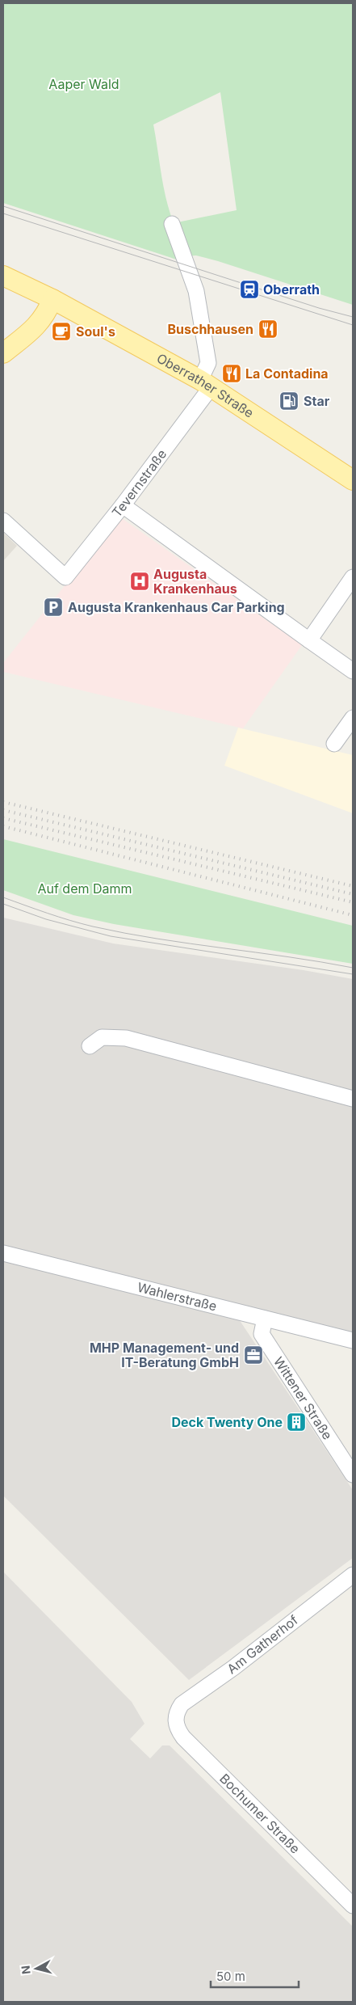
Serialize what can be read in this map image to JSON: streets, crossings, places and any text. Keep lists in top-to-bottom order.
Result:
{
  "streets": {
    "main road": ["Oberrather Straße"],
    "street": [
      "Tevernstraße",
      "Wahlerstraße",
      "Wittener Straße",
      "Am Gatherhof",
      "Bochumer Straße"
    ]
  },
  "crossings": [
    ["Oberrather Straße", "Tevernstraße"],
    ["Wahlerstraße", "Wittener Straße"],
    ["Am Gatherhof", "Bochumer Straße"]
  ],
  "parks": ["Aaper Wald", "Auf dem Damm"],
  "places": {
    "station": ["Oberrath"],
    "restaurant": ["Buschhausen", "La Contadina"],
    "cafe": ["Soul's"],
    "fuel station": ["Star"],
    "hospital": ["Augusta Krankenhaus"],
    "parking": ["Augusta Krankenhaus Car Parking"],
    "office": ["MHP Management- und IT-Beratung GmbH"],
    "building": ["Deck Twenty One"]
  },
  "scale_bar": "50 m",
  "north": "left"
}
